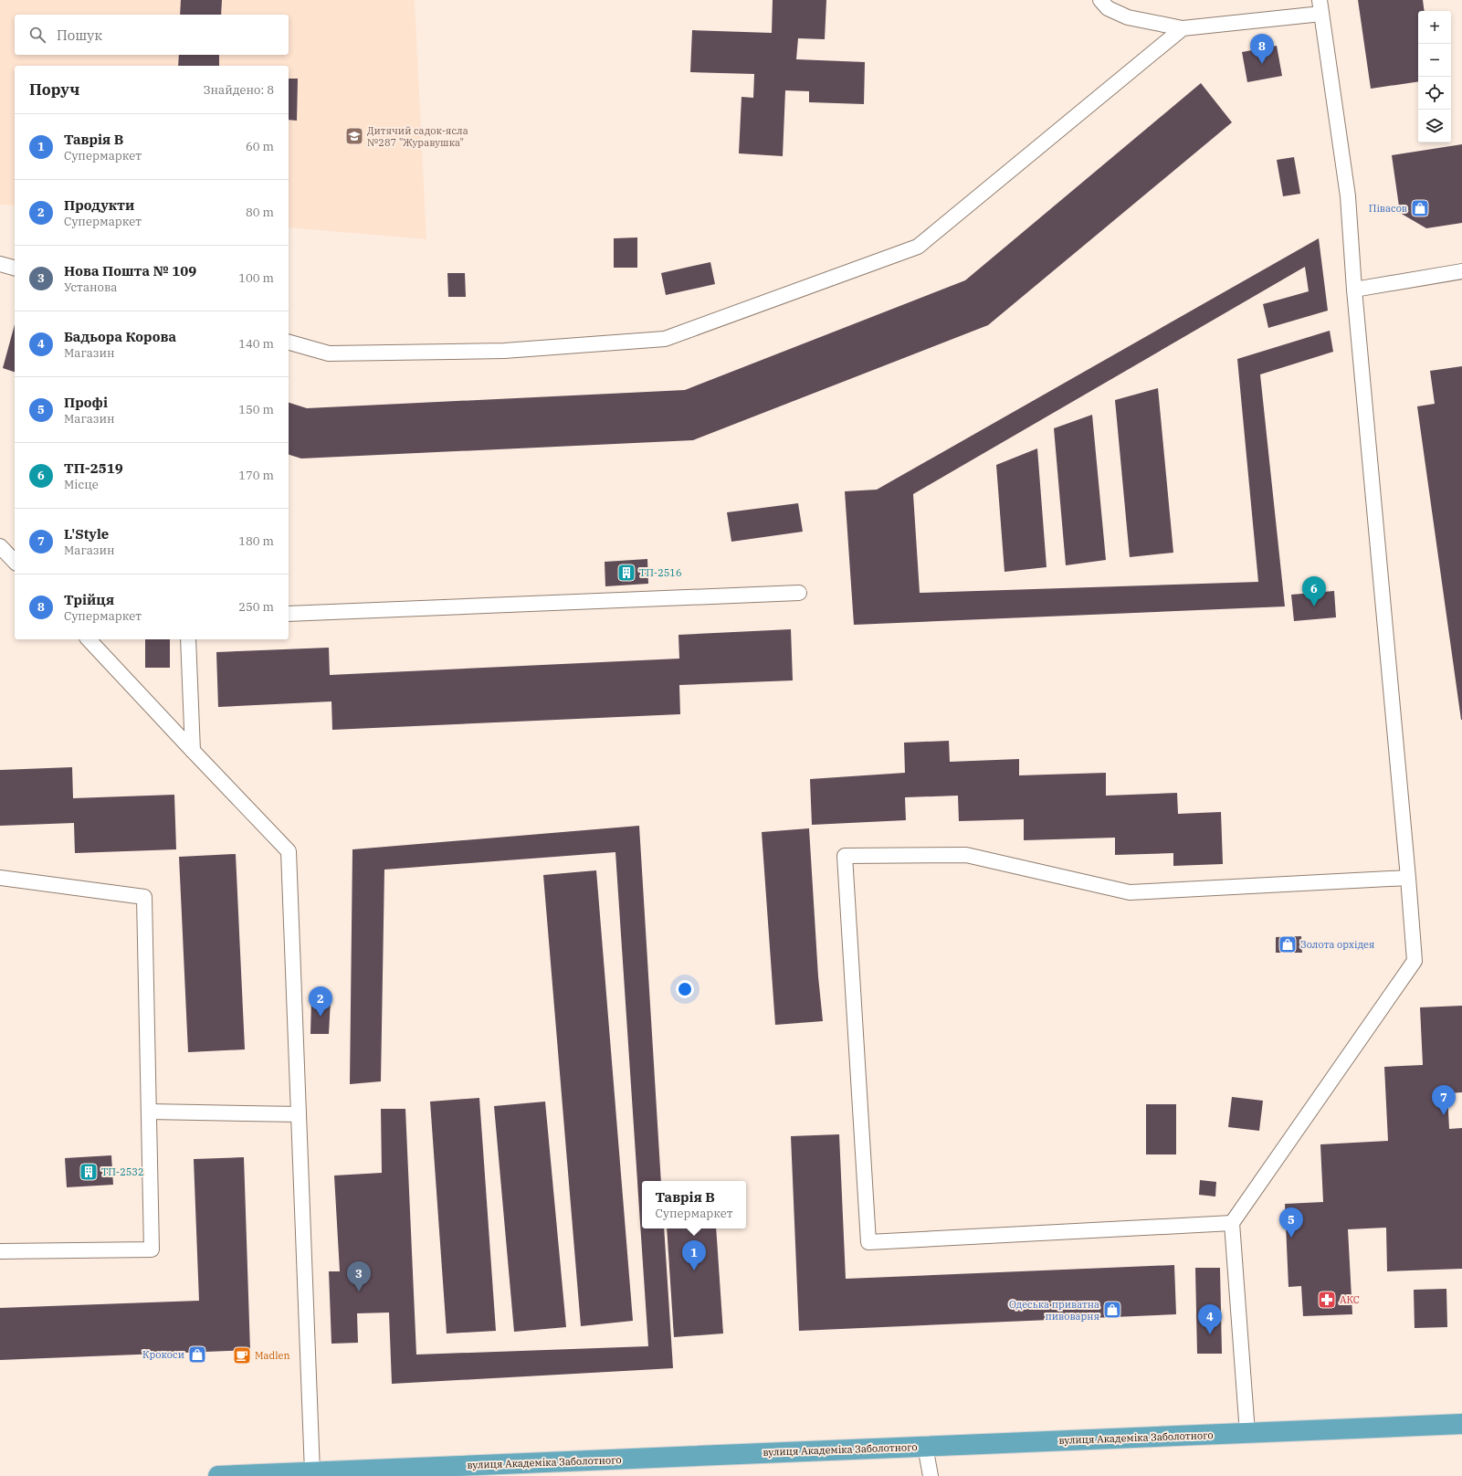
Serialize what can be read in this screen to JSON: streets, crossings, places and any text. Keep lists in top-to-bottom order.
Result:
{
  "streets": {
    "highway": ["вулиця Академіка Заболотного"]
  },
  "places": {
    "school or university": ["Дитячий садок-ясла №287 \"Журавушка\""],
    "shop": [
      "Півасов",
      "Золота орхідея",
      "Одеська приватна пивоварня",
      "Крокоси"
    ],
    "building": ["ТП-2516", "ТП-2532"],
    "pharmacy": ["АКС"],
    "cafe": ["Madlen"]
  },
  "page": {
    "map_buttons": ["+", "−"],
    "search": "Пошук",
    "pins": [
      "8",
      "6",
      "2",
      "7",
      "5",
      "1",
      "3",
      "4"
    ],
    "heading": ["Поруч", "Знайдено: 8"],
    "list": [
      {
        "mark": "1",
        "name": "Таврія В",
        "note": "Супермаркет",
        "value": "60 m"
      },
      {
        "mark": "2",
        "name": "Продукти",
        "note": "Супермаркет",
        "value": "80 m"
      },
      {
        "mark": "3",
        "name": "Нова Пошта № 109",
        "note": "Установа",
        "value": "100 m"
      },
      {
        "mark": "4",
        "name": "Бадьора Корова",
        "note": "Магазин",
        "value": "140 m"
      },
      {
        "mark": "5",
        "name": "Профі",
        "note": "Магазин",
        "value": "150 m"
      },
      {
        "mark": "6",
        "name": "ТП-2519",
        "note": "Місце",
        "value": "170 m"
      },
      {
        "mark": "7",
        "name": "L'Style",
        "note": "Магазин",
        "value": "180 m"
      },
      {
        "mark": "8",
        "name": "Трійця",
        "note": "Супермаркет",
        "value": "250 m"
      }
    ],
    "popup": ["Таврія В", "Супермаркет"]
  }
}
